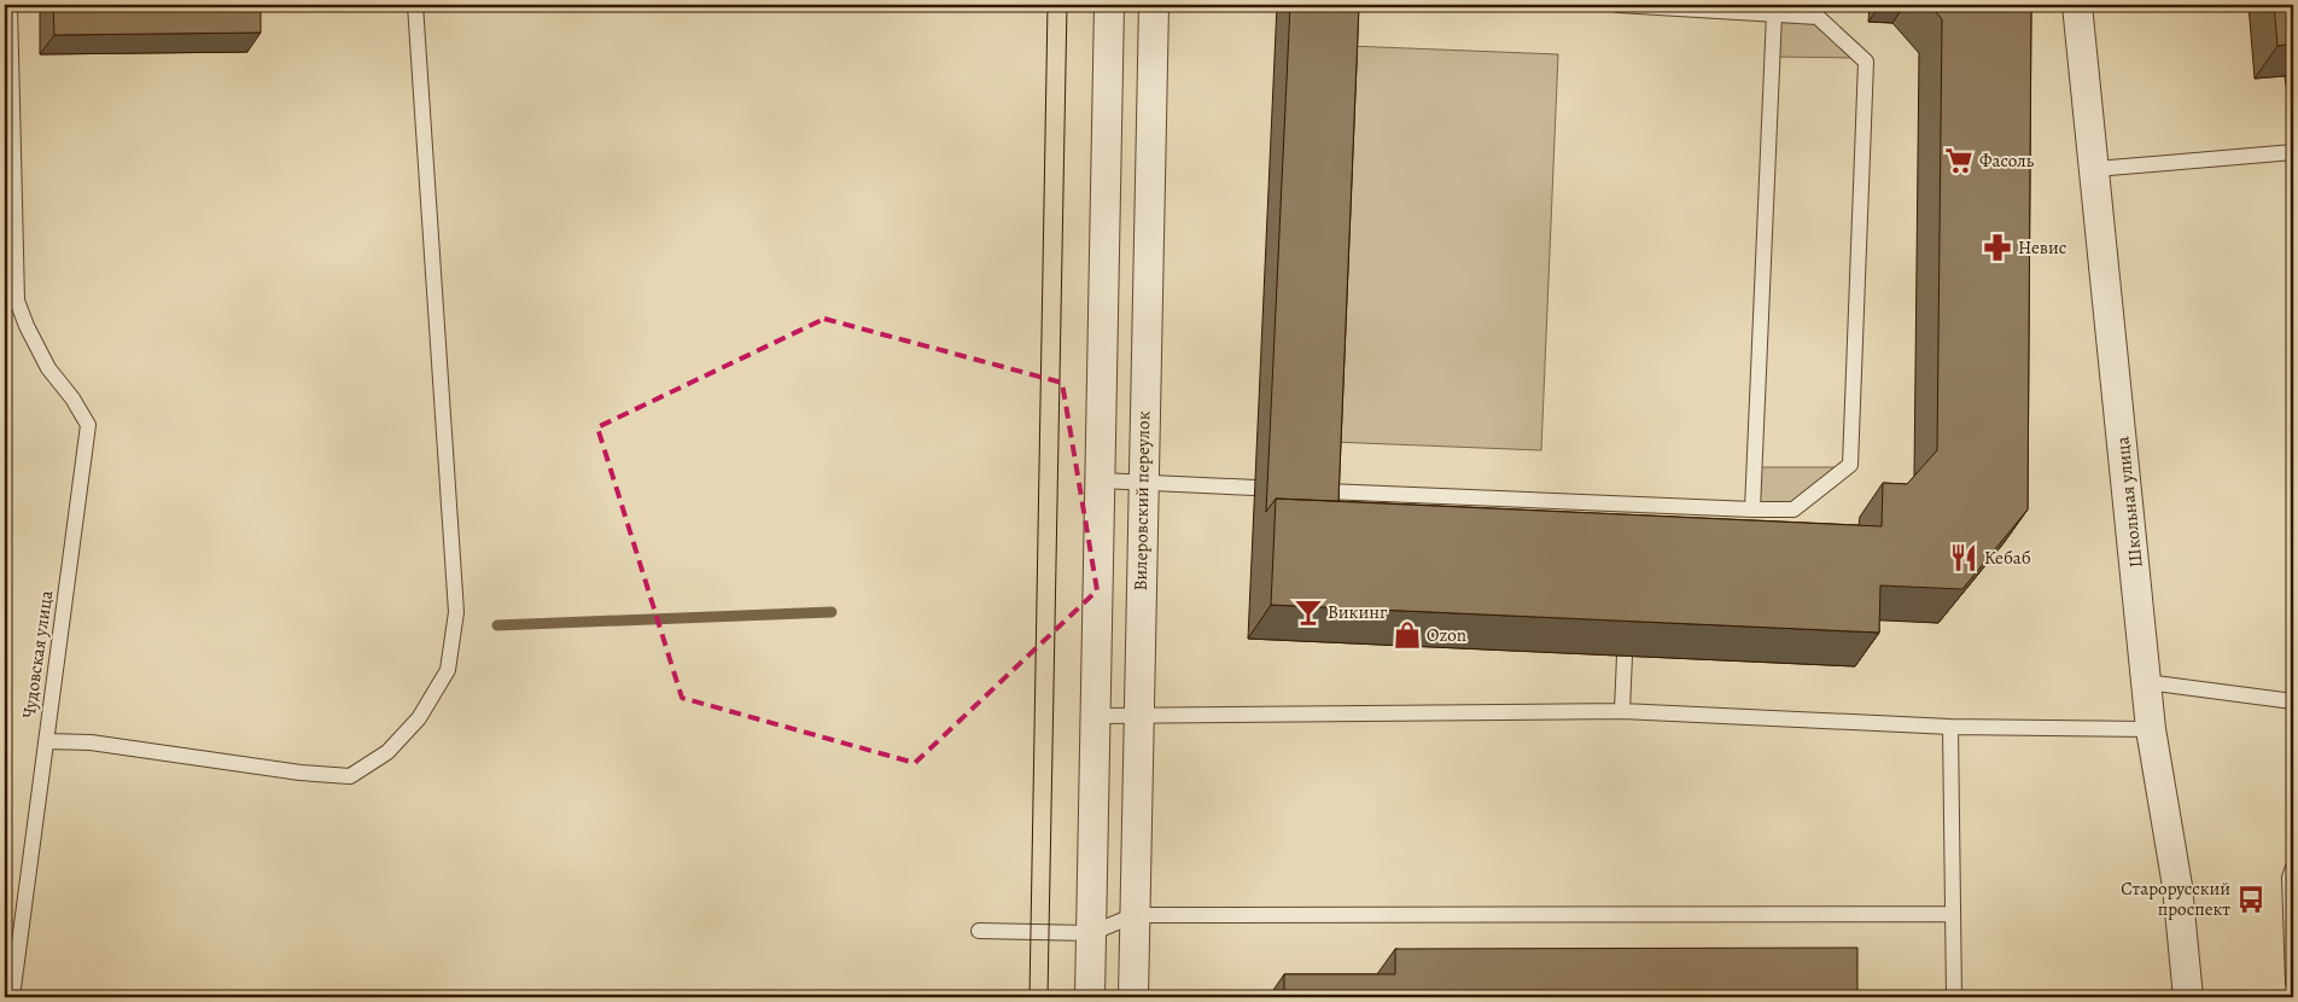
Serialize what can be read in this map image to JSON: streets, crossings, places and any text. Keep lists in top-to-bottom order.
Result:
{
  "streets": {
    "street": ["Вилеровский переулок", "Школьная улица"],
    "lane": ["Чудовская улица"]
  },
  "places": {
    "supermarket": ["Фасоль"],
    "pharmacy": ["Невис"],
    "restaurant": ["Кебаб"],
    "bar": ["Викинг"],
    "shop": ["Ozon"],
    "bus stop": ["Старорусский проспект"]
  }
}
